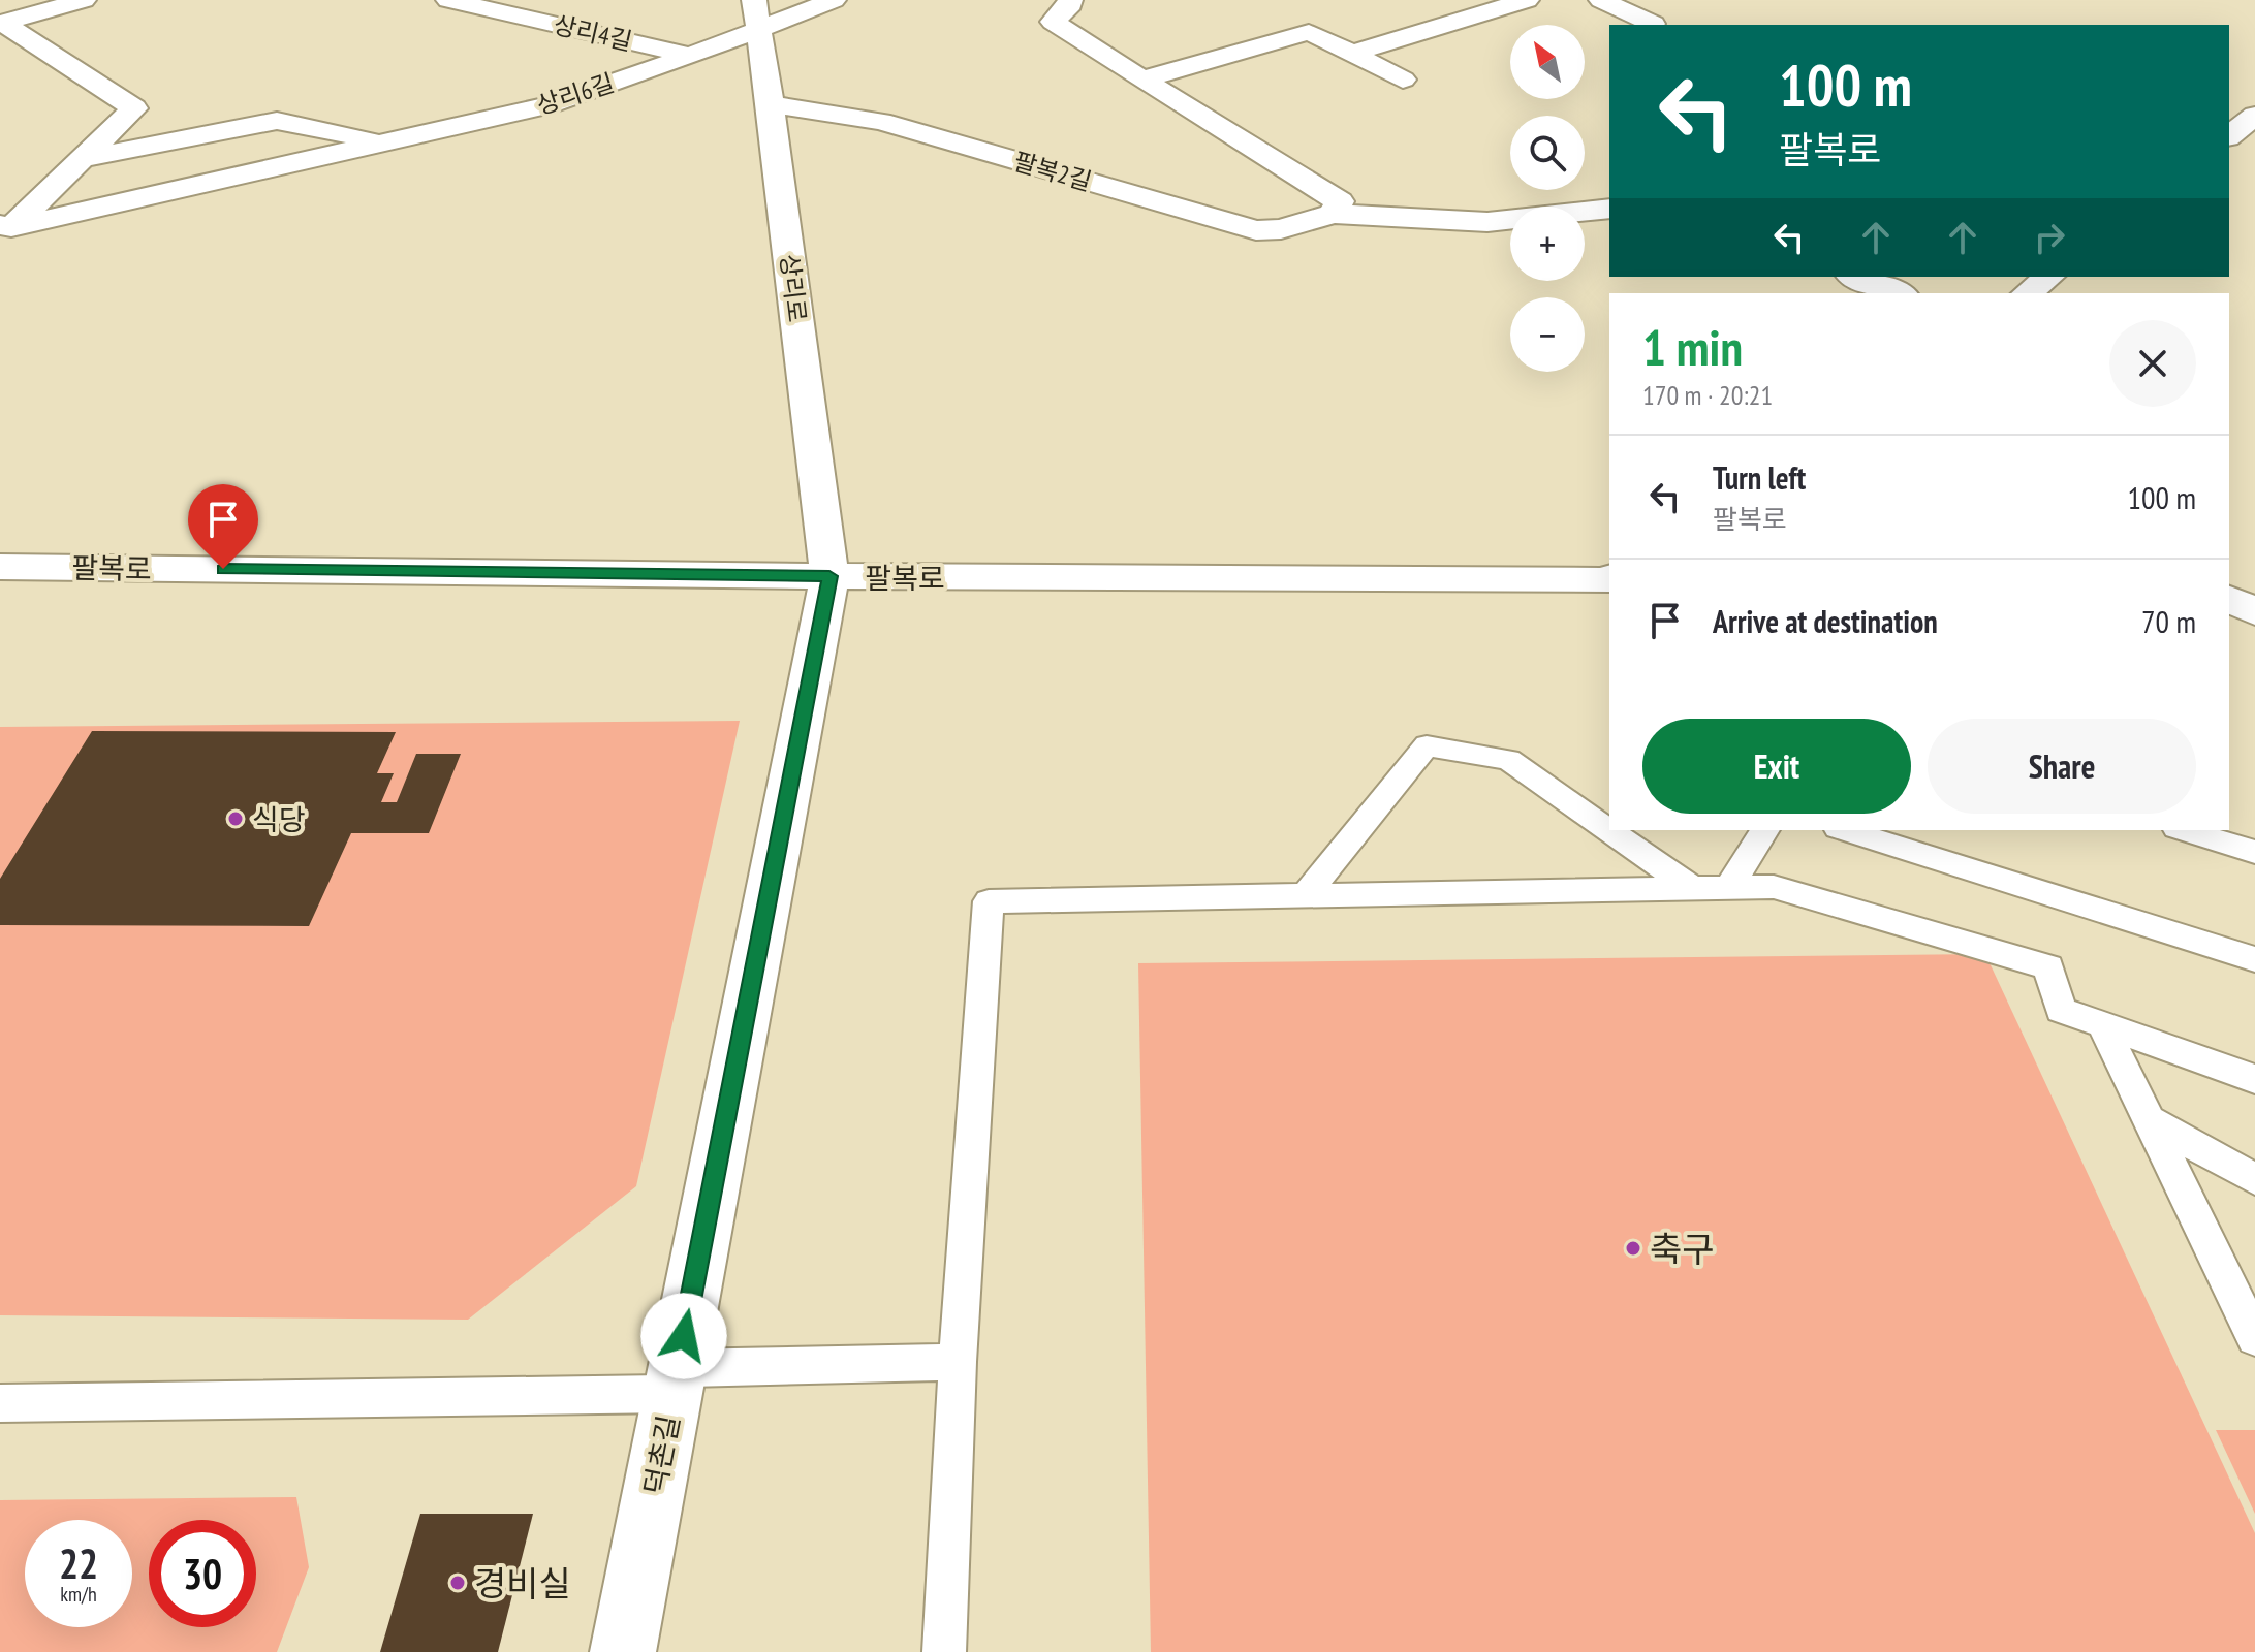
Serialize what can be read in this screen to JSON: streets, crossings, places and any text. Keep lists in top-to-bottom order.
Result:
{
  "streets": {
    "street": [
      "상리4길",
      "상리6길",
      "팔복2길",
      "상리로",
      "팔복로",
      "덕촌길"
    ]
  },
  "crossings": [
    ["상리4길", "상리6길"],
    ["상리6길", "상리로"],
    ["팔복2길", "상리로"],
    ["상리로", "팔복로"],
    ["상리로", "덕촌길"],
    ["팔복로", "덕촌길"]
  ],
  "places": ["식당", "축구", "경비실"],
  "north": "top left",
  "page": {
    "map_buttons": ["+", "−"],
    "turn": ["100 m", "팔복로"],
    "heading": ["1 min", "170 m · 20:21"],
    "list": [
      {
        "name": "Turn left",
        "note": "팔복로",
        "value": "100 m"
      },
      {
        "name": "Arrive at destination",
        "value": "70 m"
      }
    ],
    "buttons": ["Exit", "Share"],
    "speed": "22 km/h",
    "limit": "30"
  }
}
